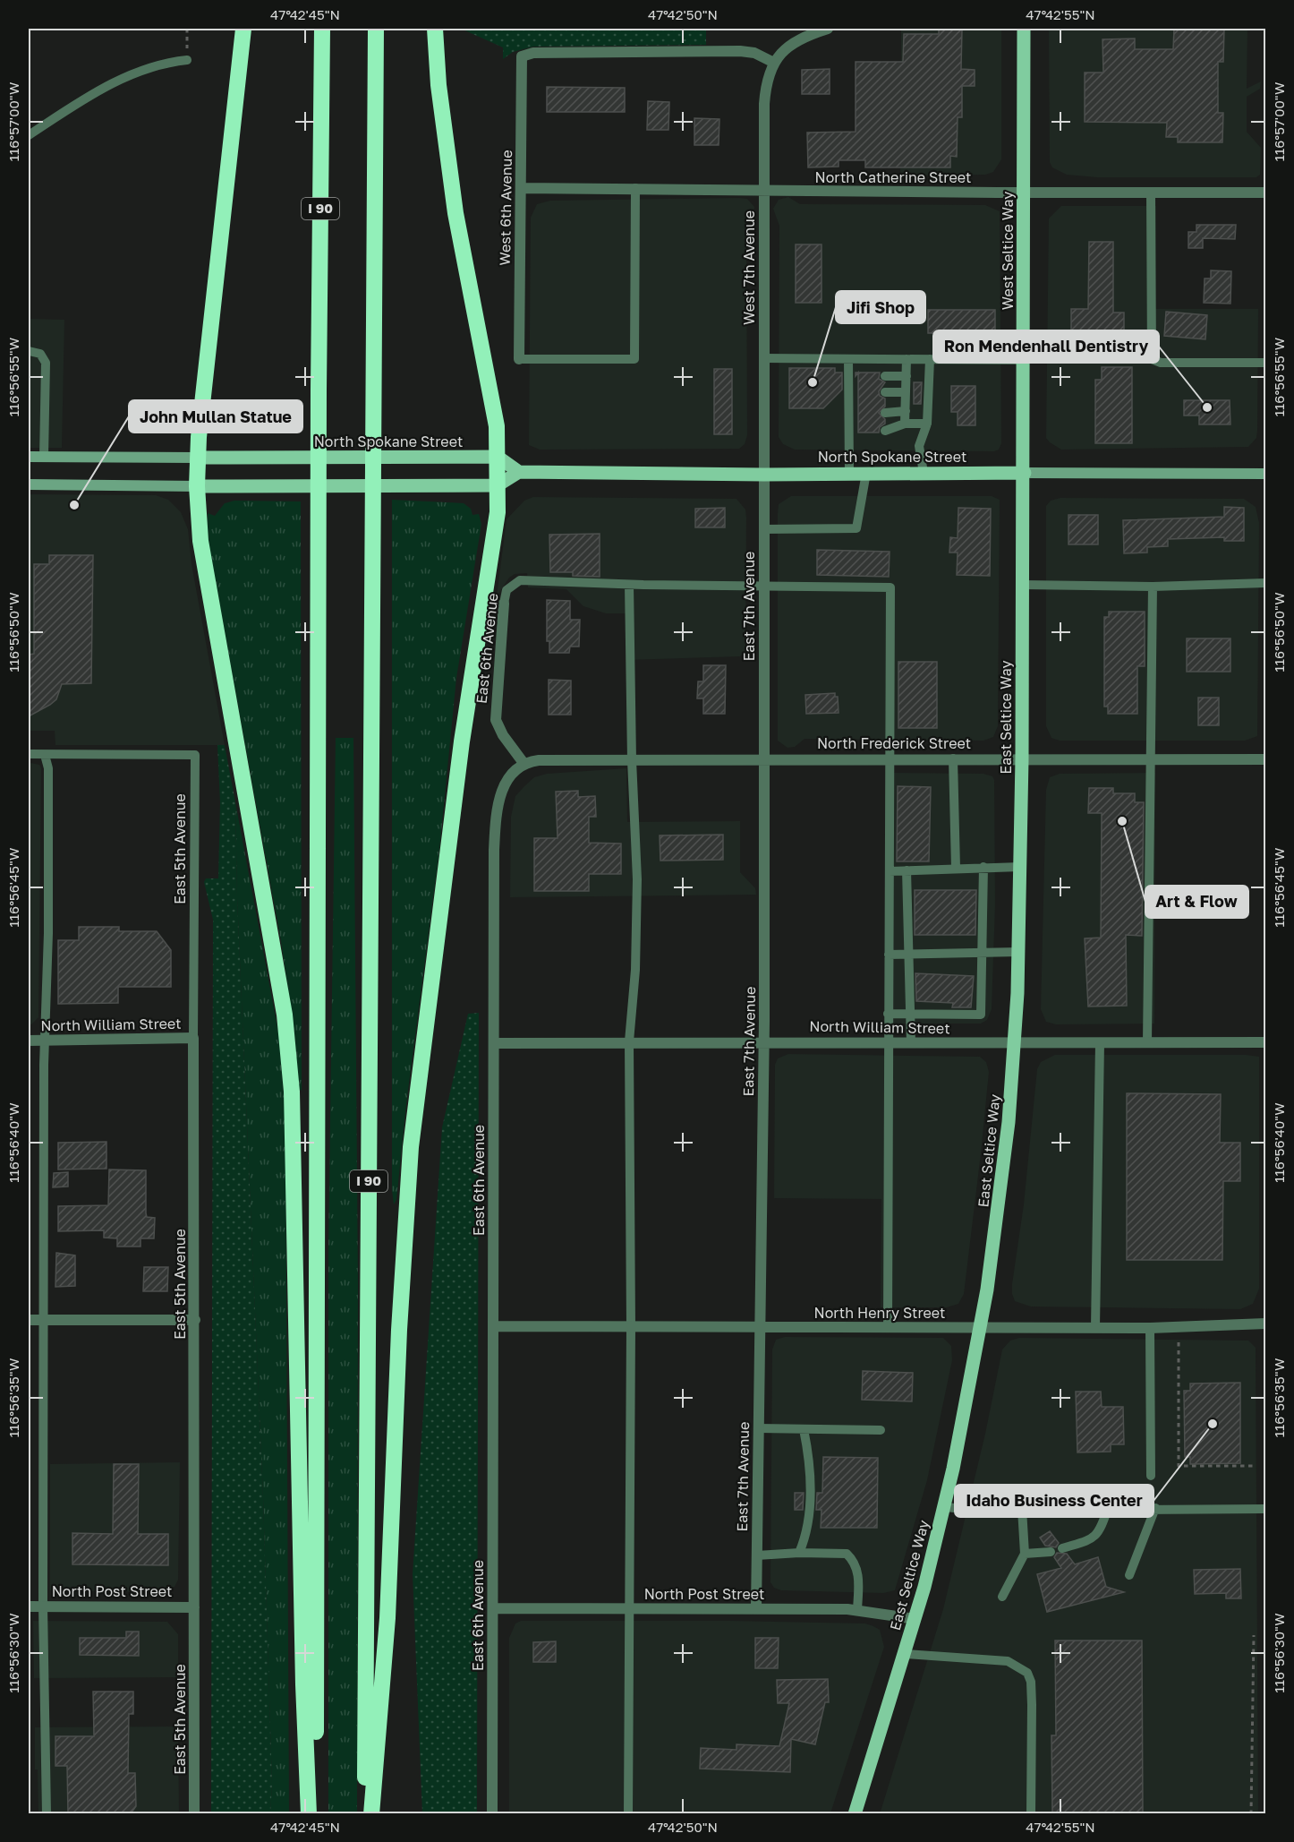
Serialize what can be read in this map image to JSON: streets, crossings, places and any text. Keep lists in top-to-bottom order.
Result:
{
  "streets": {
    "highway": ["I 90"],
    "main road": ["West Seltice Way", "North Spokane Street", "East Seltice Way"],
    "street": [
      "North Catherine Street",
      "West 6th Avenue",
      "West 7th Avenue",
      "East 7th Avenue",
      "East 6th Avenue",
      "North Frederick Street",
      "East 5th Avenue",
      "North William Street",
      "North Henry Street",
      "North Post Street"
    ]
  },
  "crossings": [
    ["North Catherine Street", "West 6th Avenue"],
    ["North Catherine Street", "West Seltice Way"],
    ["North Catherine Street", "West 7th Avenue"],
    ["West 6th Avenue", "West 7th Avenue"],
    ["West Seltice Way", "North Spokane Street"],
    ["West Seltice Way", "East Seltice Way"],
    ["West 7th Avenue", "North Spokane Street"],
    ["West 7th Avenue", "East 7th Avenue"],
    ["North Spokane Street", "East 7th Avenue"],
    ["North Spokane Street", "East Seltice Way"],
    ["East 7th Avenue", "North Frederick Street"],
    ["East 7th Avenue", "North William Street"],
    ["East 7th Avenue", "North Henry Street"],
    ["East 7th Avenue", "North Post Street"],
    ["East 6th Avenue", "North Frederick Street"],
    ["East 6th Avenue", "North William Street"],
    ["East 6th Avenue", "North Henry Street"],
    ["East 6th Avenue", "North Post Street"],
    ["East Seltice Way", "North Frederick Street"],
    ["East Seltice Way", "North William Street"],
    ["East Seltice Way", "North Henry Street"],
    ["East Seltice Way", "North Post Street"],
    ["East 5th Avenue", "North William Street"],
    ["East 5th Avenue", "North Post Street"]
  ],
  "places": [
    "Jifi Shop",
    "Ron Mendenhall Dentistry",
    "John Mullan Statue",
    "Art & Flow",
    "Idaho Business Center"
  ],
  "coordinates": [
    "47°42'45\"N",
    "47°42'50\"N",
    "47°42'55\"N",
    "116°57'00\"W",
    "116°56'55\"W",
    "116°56'50\"W",
    "116°56'45\"W",
    "116°56'40\"W",
    "116°56'35\"W",
    "116°56'30\"W"
  ]
}
